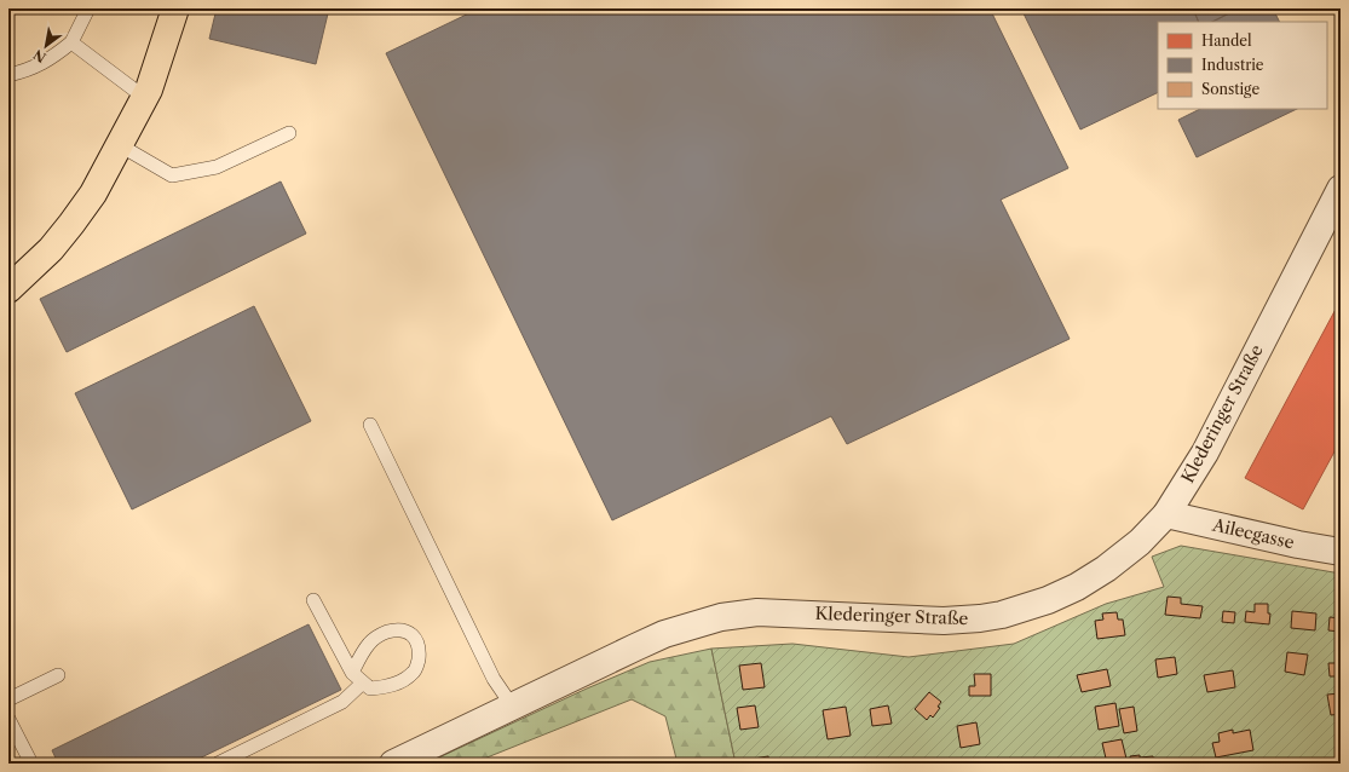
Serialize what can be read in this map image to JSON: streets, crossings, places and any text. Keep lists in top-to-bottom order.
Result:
{
  "streets": {
    "street": ["Klederinger Straße", "Ailecgasse"]
  },
  "crossings": [
    ["Klederinger Straße", "Ailecgasse"]
  ],
  "legend": ["Handel", "Industrie", "Sonstige"],
  "north": "bottom left"
}
